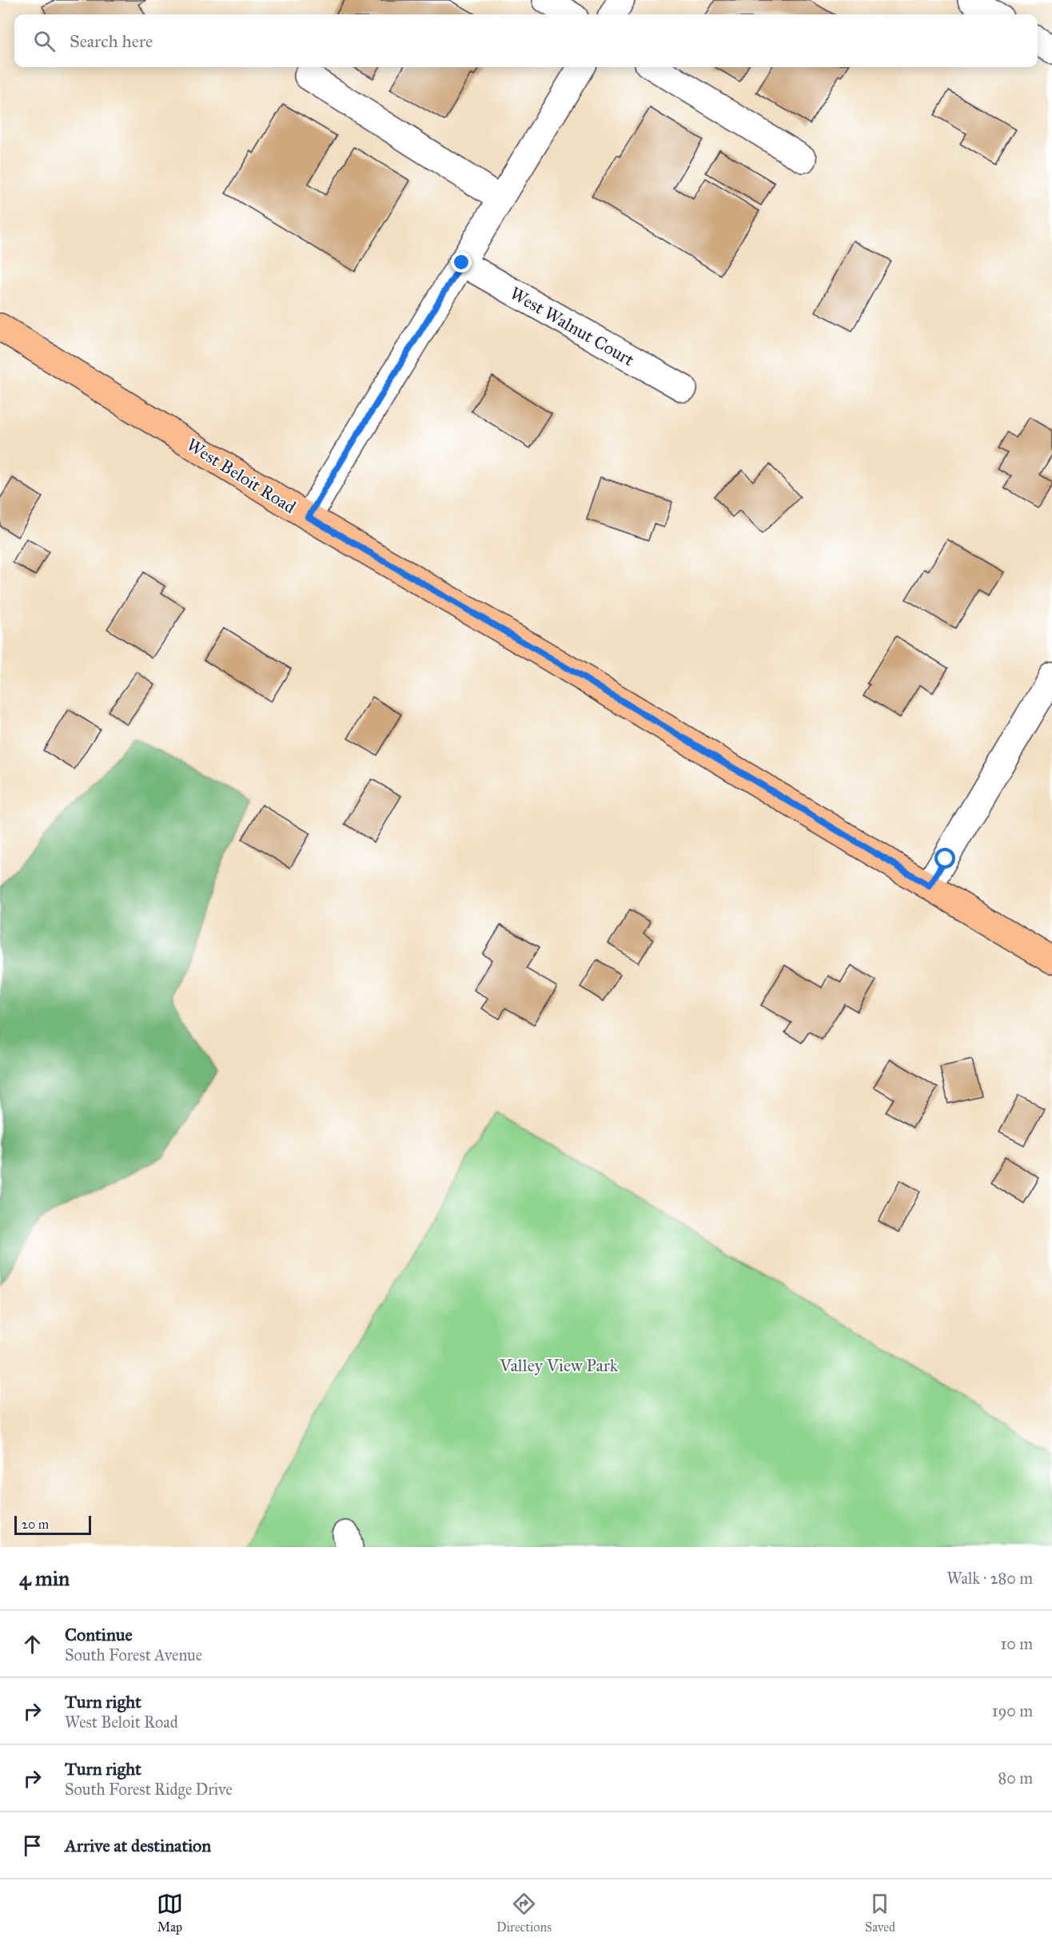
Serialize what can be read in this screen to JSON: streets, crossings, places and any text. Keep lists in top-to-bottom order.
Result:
{
  "streets": {
    "main road": ["West Beloit Road"],
    "street": ["West Walnut Court"]
  },
  "parks": ["Valley View Park"],
  "scale_bar": "20 m",
  "page": {
    "search": "Search here",
    "scale": "20 m",
    "heading": ["4 min", "Walk · 280 m"],
    "list": [
      ["Continue", "South Forest Avenue", "10 m"],
      ["Turn right", "West Beloit Road", "190 m"],
      ["Turn right", "South Forest Ridge Drive", "80 m"],
      "Arrive at destination"
    ],
    "nav": ["Map", "Directions", "Saved"]
  }
}
